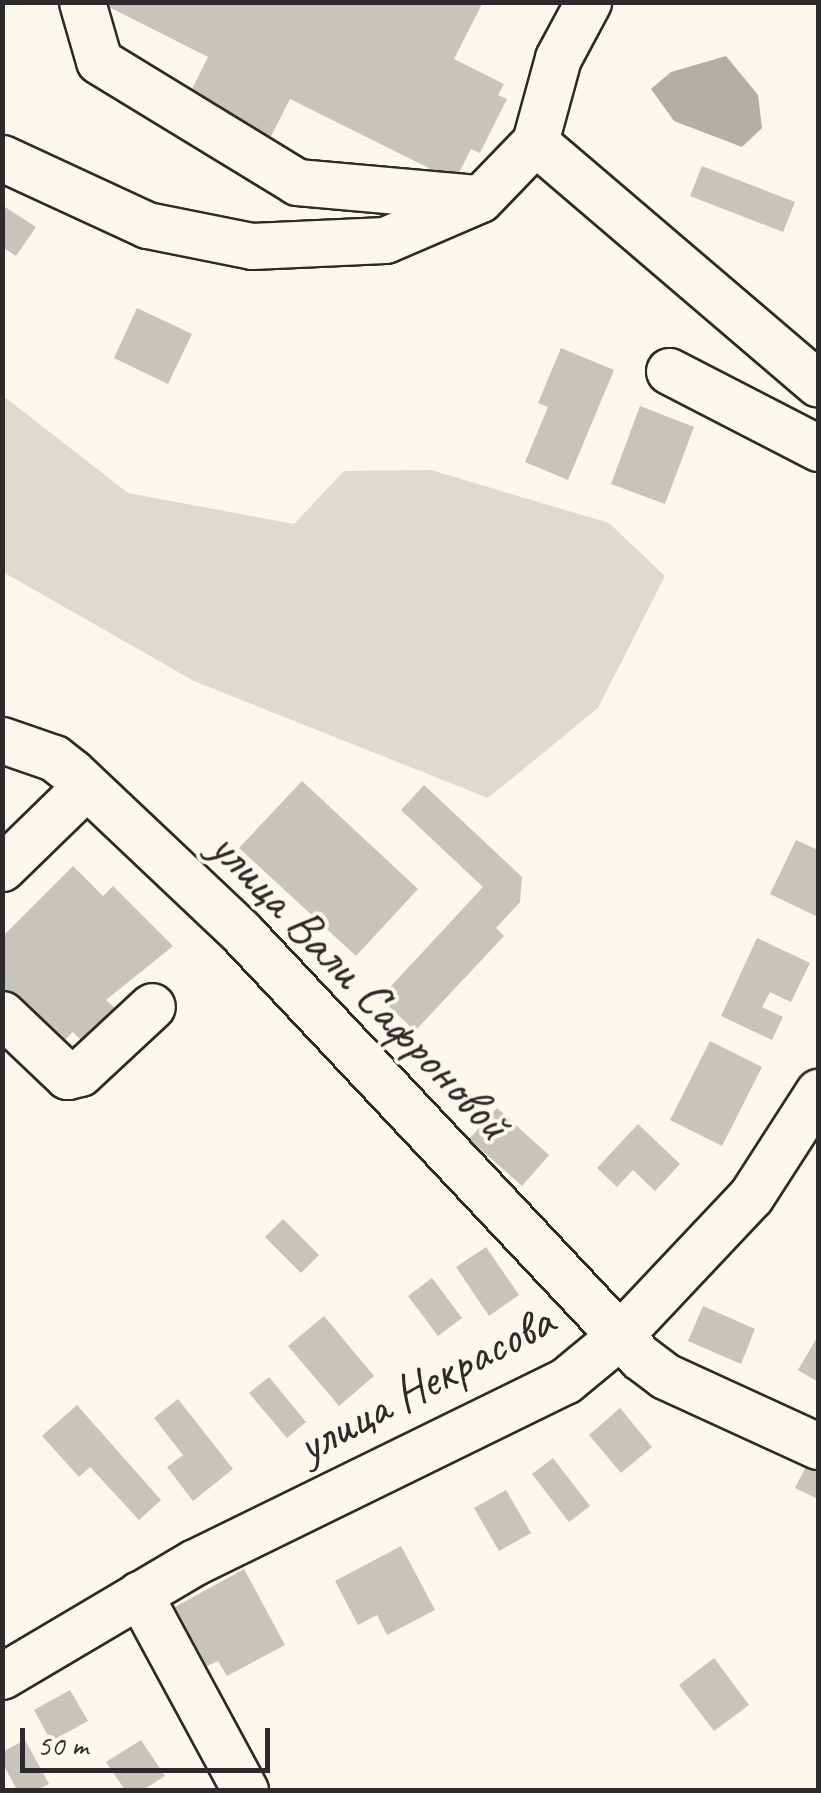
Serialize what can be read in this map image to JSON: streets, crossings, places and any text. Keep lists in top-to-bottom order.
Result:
{
  "streets": {
    "street": ["улица Вали Сафроновой", "улица Некрасова"]
  },
  "crossings": [
    ["улица Вали Сафроновой", "улица Некрасова"]
  ],
  "scale_bar": "50 m"
}
